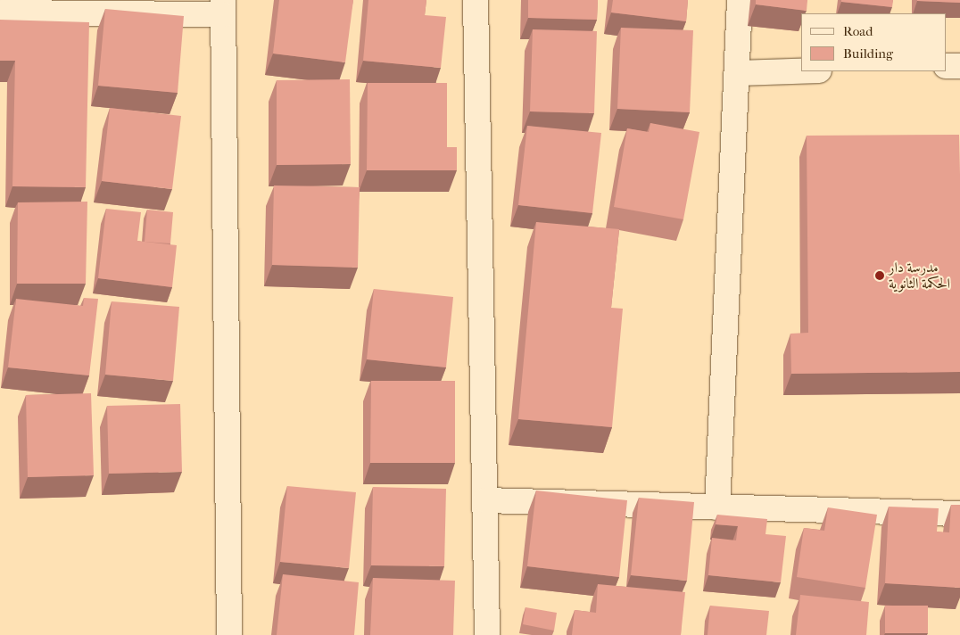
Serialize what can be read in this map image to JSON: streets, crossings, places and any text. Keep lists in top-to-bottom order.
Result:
{
  "places": ["مدرسة دار الحكمة الثانوية"],
  "legend": ["Road", "Building"]
}
